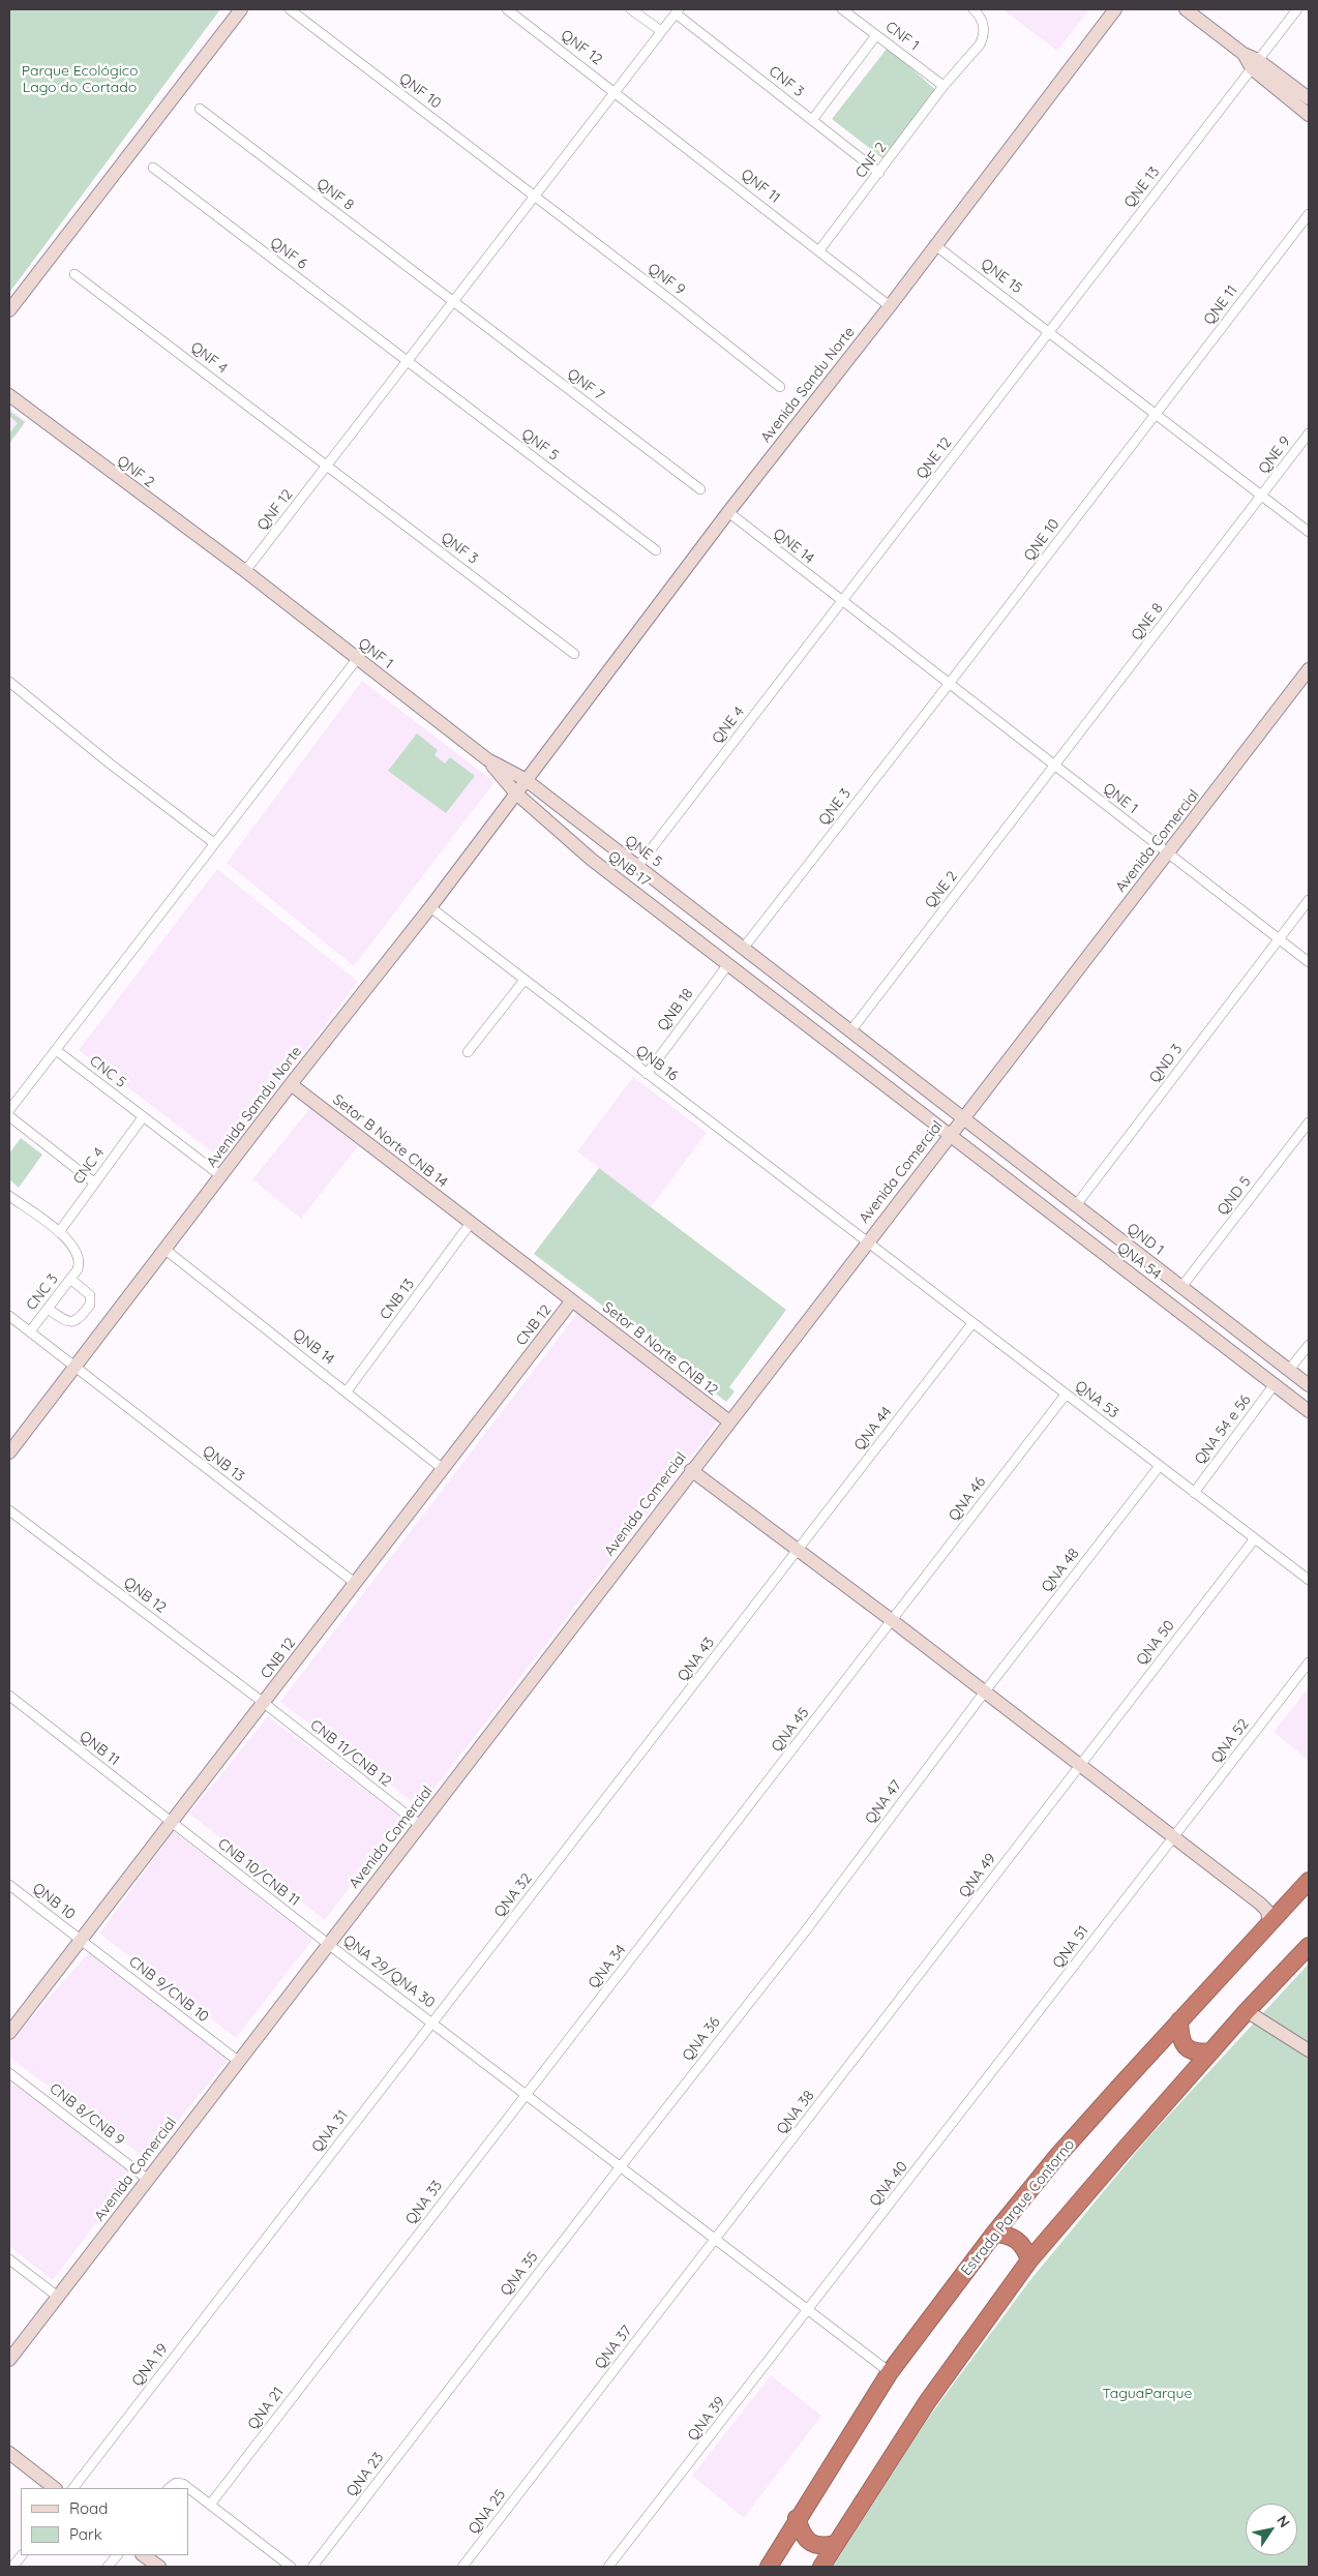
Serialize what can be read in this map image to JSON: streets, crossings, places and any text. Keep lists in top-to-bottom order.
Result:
{
  "streets": {
    "highway": ["Estrada Parque Contorno"],
    "main road": [
      "Avenida Sandu Norte",
      "QNF 2",
      "QNF 1",
      "Avenida Comercial",
      "QNE 5",
      "QNB 17",
      "Avenida Samdu Norte",
      "Setor B Norte CNB 14",
      "QND 1",
      "QNA 54",
      "CNB 12",
      "Setor B Norte CNB 12"
    ],
    "street": [
      "CNF 1",
      "QNF 12",
      "CNF 3",
      "QNF 10",
      "CNF 2",
      "QNF 11",
      "QNE 13",
      "QNF 8",
      "QNF 6",
      "QNE 15",
      "QNF 9",
      "QNE 11",
      "QNF 4",
      "QNF 7",
      "QNF 5",
      "QNE 9",
      "QNE 12",
      "QNE 10",
      "QNE 14",
      "QNF 3",
      "QNE 8",
      "QNE 4",
      "QNE 1",
      "QNE 3",
      "QNE 2",
      "QNB 18",
      "QNB 16",
      "QND 3",
      "CNC 5",
      "CNC 4",
      "QND 5",
      "CNC 3",
      "CNB 13",
      "QNB 14",
      "QNA 53",
      "QNA 44",
      "QNA 54 e 56",
      "QNB 13",
      "QNA 46",
      "QNA 48",
      "QNB 12",
      "QNA 50",
      "QNA 43",
      "QNA 45",
      "QNA 52",
      "QNB 11",
      "CNB 11/CNB 12",
      "QNA 47",
      "CNB 10/CNB 11",
      "QNA 49",
      "QNA 32",
      "QNB 10",
      "QNA 51",
      "QNA 34",
      "QNA 29/QNA 30",
      "CNB 9/CNB 10",
      "QNA 36",
      "QNA 38",
      "CNB 8/CNB 9",
      "QNA 31",
      "QNA 40",
      "QNA 33",
      "QNA 35",
      "QNA 37",
      "QNA 19",
      "QNA 21",
      "QNA 39",
      "QNA 23",
      "QNA 25"
    ]
  },
  "crossings": [
    ["CNF 1", "CNF 2"],
    ["QNF 12", "CNF 3"],
    ["QNF 12", "QNF 10"],
    ["QNF 12", "QNF 11"],
    ["QNF 12", "QNF 8"],
    ["QNF 12", "QNF 6"],
    ["QNF 12", "QNF 9"],
    ["QNF 12", "QNF 4"],
    ["QNF 12", "QNF 7"],
    ["QNF 12", "QNF 5"],
    ["QNF 12", "QNF 2"],
    ["QNF 12", "QNF 3"],
    ["QNF 12", "QNF 1"],
    ["CNF 3", "CNF 2"],
    ["QNF 10", "QNF 9"],
    ["CNF 2", "QNF 11"],
    ["QNF 11", "Avenida Sandu Norte"],
    ["QNE 13", "QNE 15"],
    ["QNE 13", "QNE 12"],
    ["QNF 8", "QNF 7"],
    ["QNF 6", "QNF 5"],
    ["QNE 15", "QNE 11"],
    ["QNE 15", "Avenida Sandu Norte"],
    ["QNE 15", "QNE 9"],
    ["QNE 15", "QNE 12"],
    ["QNE 15", "QNE 10"],
    ["QNE 15", "QNE 8"],
    ["QNE 11", "QNE 10"],
    ["QNF 4", "QNF 3"],
    ["Avenida Sandu Norte", "QNE 14"],
    ["Avenida Sandu Norte", "QNF 1"],
    ["Avenida Sandu Norte", "QNE 5"],
    ["Avenida Sandu Norte", "Avenida Samdu Norte"],
    ["QNE 9", "QNE 8"],
    ["QNE 12", "QNE 14"],
    ["QNE 12", "QNE 4"],
    ["QNF 2", "QNF 1"],
    ["QNE 10", "QNE 14"],
    ["QNE 10", "QNE 1"],
    ["QNE 10", "QNE 3"],
    ["QNE 14", "QNE 4"],
    ["QNE 14", "QNE 1"],
    ["QNE 14", "QNE 3"],
    ["QNE 8", "QNE 1"],
    ["QNE 8", "QNE 2"],
    ["QNF 1", "QNE 5"],
    ["QNF 1", "QNB 17"],
    ["QNF 1", "Avenida Samdu Norte"],
    ["QNE 4", "QNE 5"],
    ["QNE 1", "QNE 3"],
    ["QNE 1", "Avenida Comercial"],
    ["QNE 1", "QNE 2"],
    ["QNE 3", "QNE 5"],
    ["Avenida Comercial", "QNB 16"],
    ["Avenida Comercial", "QND 1"],
    ["Avenida Comercial", "QNA 54"],
    ["Avenida Comercial", "Setor B Norte CNB 12"],
    ["Avenida Comercial", "QNA 53"],
    ["Avenida Comercial", "CNB 11/CNB 12"],
    ["Avenida Comercial", "CNB 10/CNB 11"],
    ["Avenida Comercial", "QNA 29/QNA 30"],
    ["Avenida Comercial", "CNB 9/CNB 10"],
    ["Avenida Comercial", "CNB 8/CNB 9"],
    ["QNE 5", "QNE 2"],
    ["QNE 5", "Avenida Samdu Norte"],
    ["QNE 5", "QND 1"],
    ["QNB 17", "QNB 18"],
    ["QNB 17", "Avenida Samdu Norte"],
    ["QNE 2", "QND 1"],
    ["QNB 18", "QNB 16"],
    ["QNB 16", "Avenida Samdu Norte"],
    ["QNB 16", "QNA 53"],
    ["QND 3", "QND 1"],
    ["CNC 5", "Avenida Samdu Norte"],
    ["CNC 5", "CNC 4"],
    ["Avenida Samdu Norte", "Setor B Norte CNB 14"],
    ["Avenida Samdu Norte", "QNB 14"],
    ["Avenida Samdu Norte", "QNB 13"],
    ["Setor B Norte CNB 14", "CNB 13"],
    ["Setor B Norte CNB 14", "CNB 12"],
    ["Setor B Norte CNB 14", "Setor B Norte CNB 12"],
    ["CNC 4", "CNC 3"],
    ["QND 5", "QND 1"],
    ["QNA 54", "QNA 54 e 56"],
    ["CNC 3", "QNB 13"],
    ["CNB 13", "QNB 14"],
    ["CNB 12", "QNB 14"],
    ["CNB 12", "Setor B Norte CNB 12"],
    ["CNB 12", "QNB 13"],
    ["CNB 12", "QNB 12"],
    ["CNB 12", "QNB 11"],
    ["CNB 12", "CNB 11/CNB 12"],
    ["CNB 12", "CNB 10/CNB 11"],
    ["CNB 12", "QNB 10"],
    ["CNB 12", "CNB 9/CNB 10"],
    ["QNA 53", "QNA 44"],
    ["QNA 53", "QNA 54 e 56"],
    ["QNA 53", "QNA 46"],
    ["QNA 53", "QNA 48"],
    ["QNA 53", "QNA 50"],
    ["QNA 44", "QNA 43"],
    ["QNA 46", "QNA 45"],
    ["QNA 48", "QNA 47"],
    ["QNB 12", "CNB 11/CNB 12"],
    ["QNA 50", "QNA 49"],
    ["QNA 43", "QNA 32"],
    ["QNA 45", "QNA 34"],
    ["QNA 52", "QNA 51"],
    ["QNB 11", "CNB 10/CNB 11"],
    ["QNA 47", "QNA 36"],
    ["CNB 10/CNB 11", "QNA 29/QNA 30"],
    ["QNA 49", "QNA 38"],
    ["QNA 32", "QNA 29/QNA 30"],
    ["QNA 32", "QNA 31"],
    ["QNB 10", "CNB 9/CNB 10"],
    ["QNA 51", "QNA 40"],
    ["QNA 34", "QNA 29/QNA 30"],
    ["QNA 34", "QNA 33"],
    ["QNA 29/QNA 30", "QNA 36"],
    ["QNA 29/QNA 30", "QNA 38"],
    ["QNA 29/QNA 30", "QNA 31"],
    ["QNA 29/QNA 30", "QNA 40"],
    ["QNA 29/QNA 30", "QNA 33"],
    ["QNA 29/QNA 30", "Estrada Parque Contorno"],
    ["QNA 29/QNA 30", "QNA 35"],
    ["QNA 29/QNA 30", "QNA 37"],
    ["QNA 29/QNA 30", "QNA 39"],
    ["QNA 36", "QNA 35"],
    ["QNA 38", "QNA 37"],
    ["QNA 31", "QNA 19"],
    ["QNA 40", "QNA 39"],
    ["QNA 33", "QNA 21"],
    ["QNA 35", "QNA 23"],
    ["QNA 37", "QNA 25"]
  ],
  "parks": ["Parque Ecológico Lago do Cortado", "TaguaParque"],
  "legend": ["Road", "Park"],
  "north": "top right"
}
